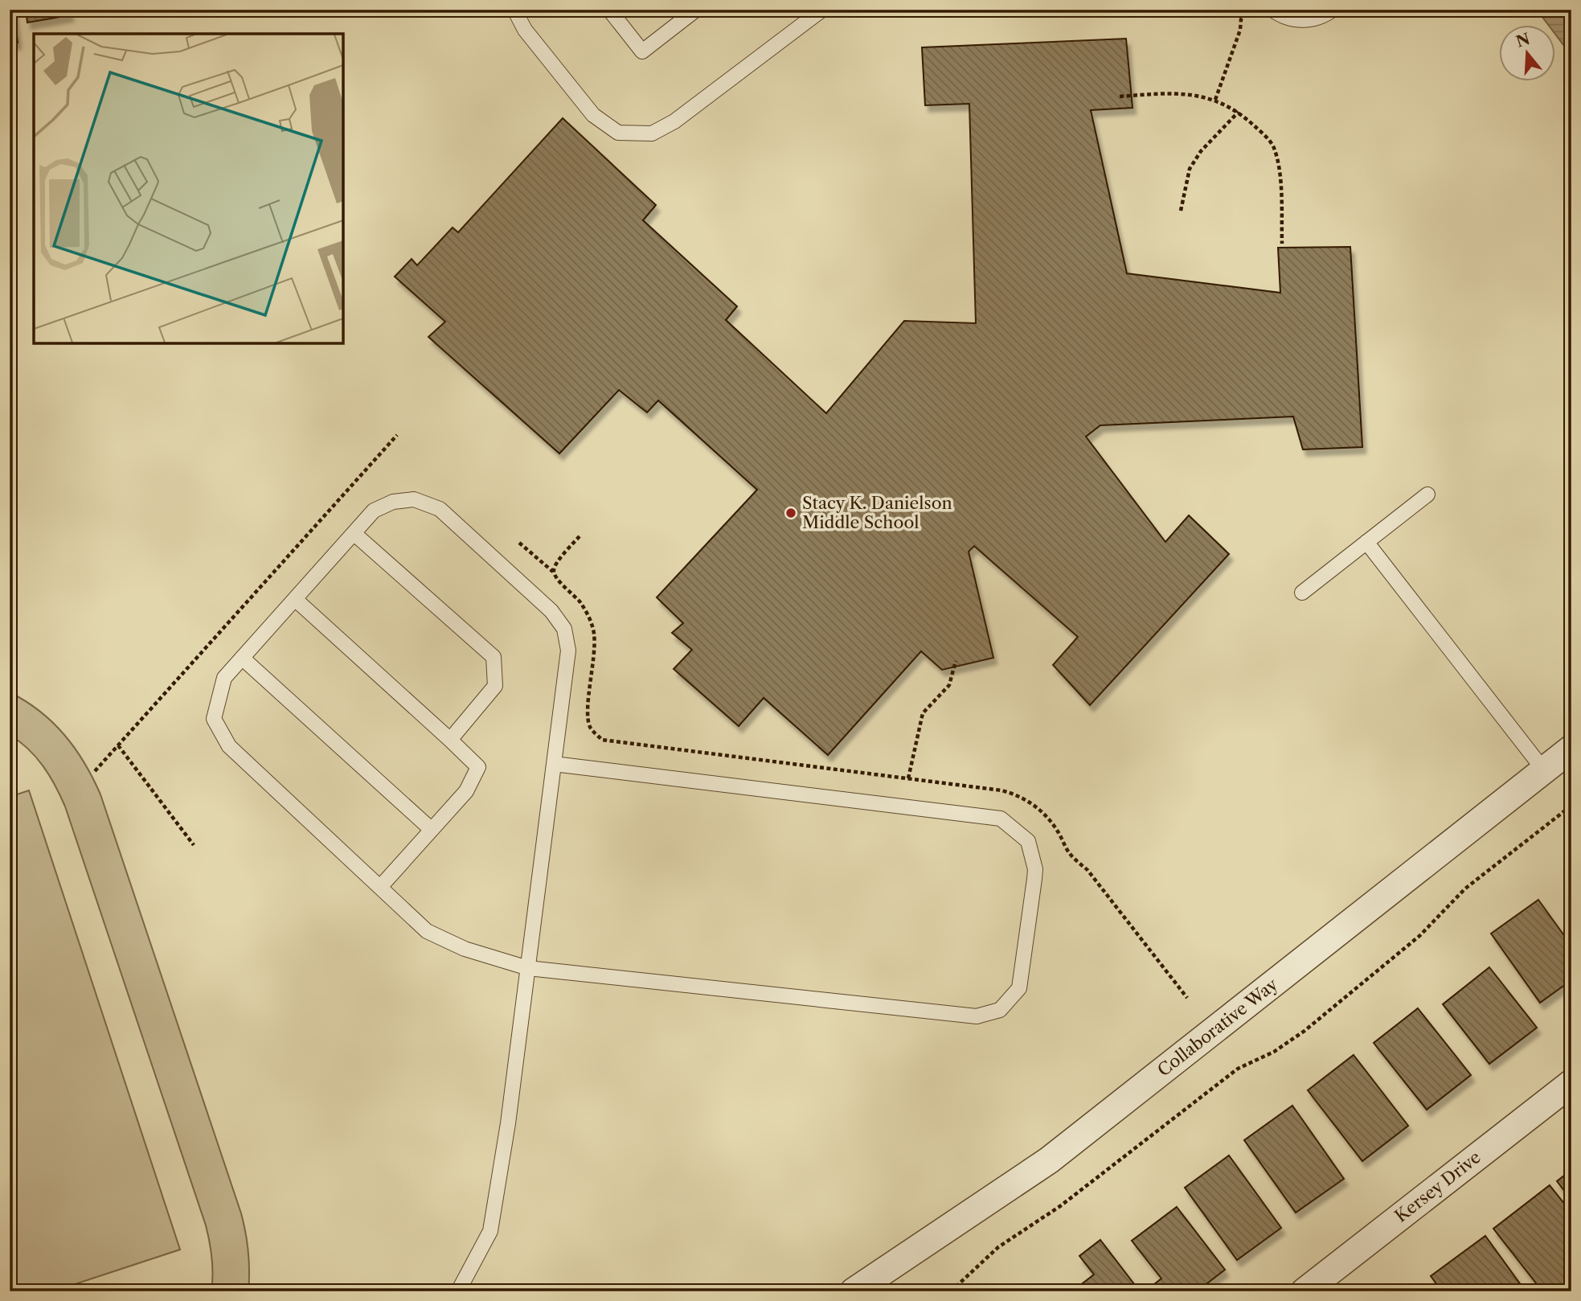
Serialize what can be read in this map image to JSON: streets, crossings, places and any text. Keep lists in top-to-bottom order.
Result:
{
  "streets": {
    "street": ["Collaborative Way", "Kersey Drive"]
  },
  "places": ["Stacy K. Danielson Middle School"],
  "north": "top"
}
